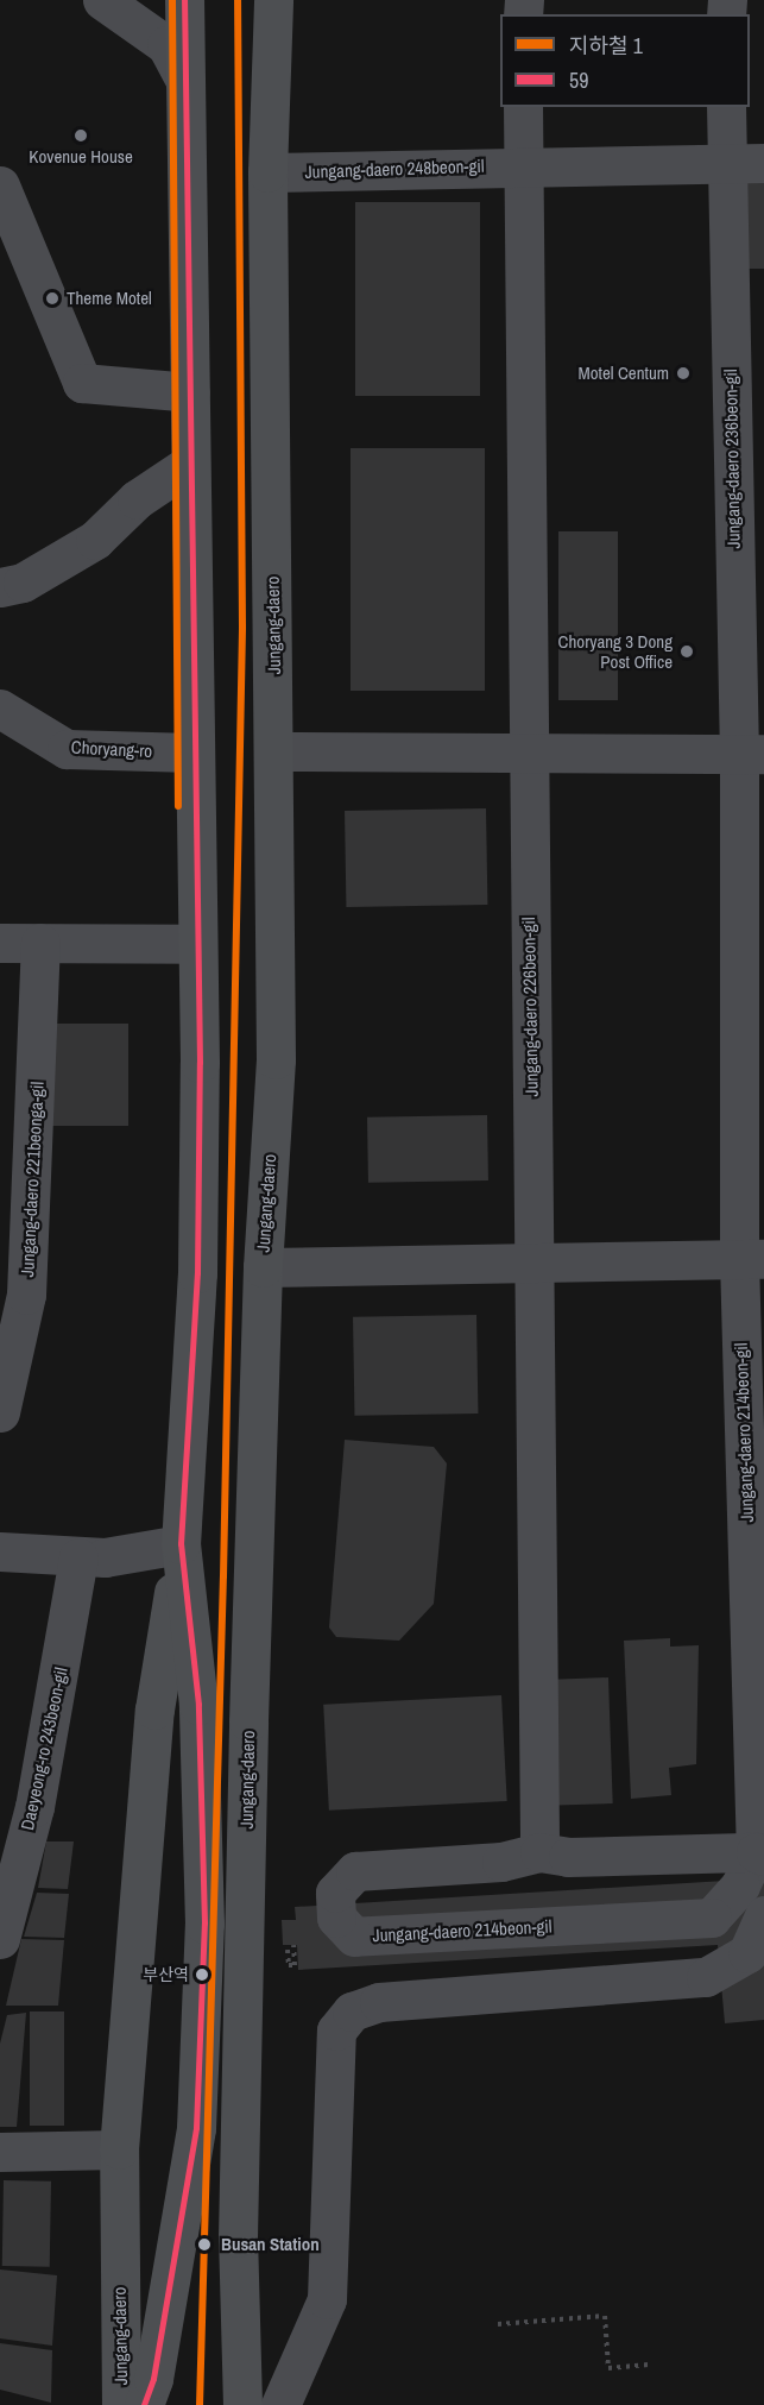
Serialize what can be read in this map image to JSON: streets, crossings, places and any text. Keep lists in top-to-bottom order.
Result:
{
  "streets": {
    "main road": ["Jungang-daero"],
    "street": [
      "Jungang-daero 248beon-gil",
      "Jungang-daero 236beon-gil",
      "Choryang-ro",
      "Jungang-daero 226beon-gil",
      "Jungang-daero 221beonga-gil",
      "Jungang-daero 214beon-gil",
      "Daeyeong-ro 243beon-gil"
    ]
  },
  "crossings": [
    ["Jungang-daero 248beon-gil", "Jungang-daero 236beon-gil"],
    ["Jungang-daero 248beon-gil", "Jungang-daero"],
    ["Jungang-daero", "Choryang-ro"]
  ],
  "places": [
    "Kovenue House",
    "Theme Motel",
    "Motel Centum",
    "Choryang 3 Dong Post Office",
    "부산역",
    "Busan Station"
  ],
  "lines": ["metro line 1", "transit line 59"],
  "legend": ["지하철 1", "59"]
}
